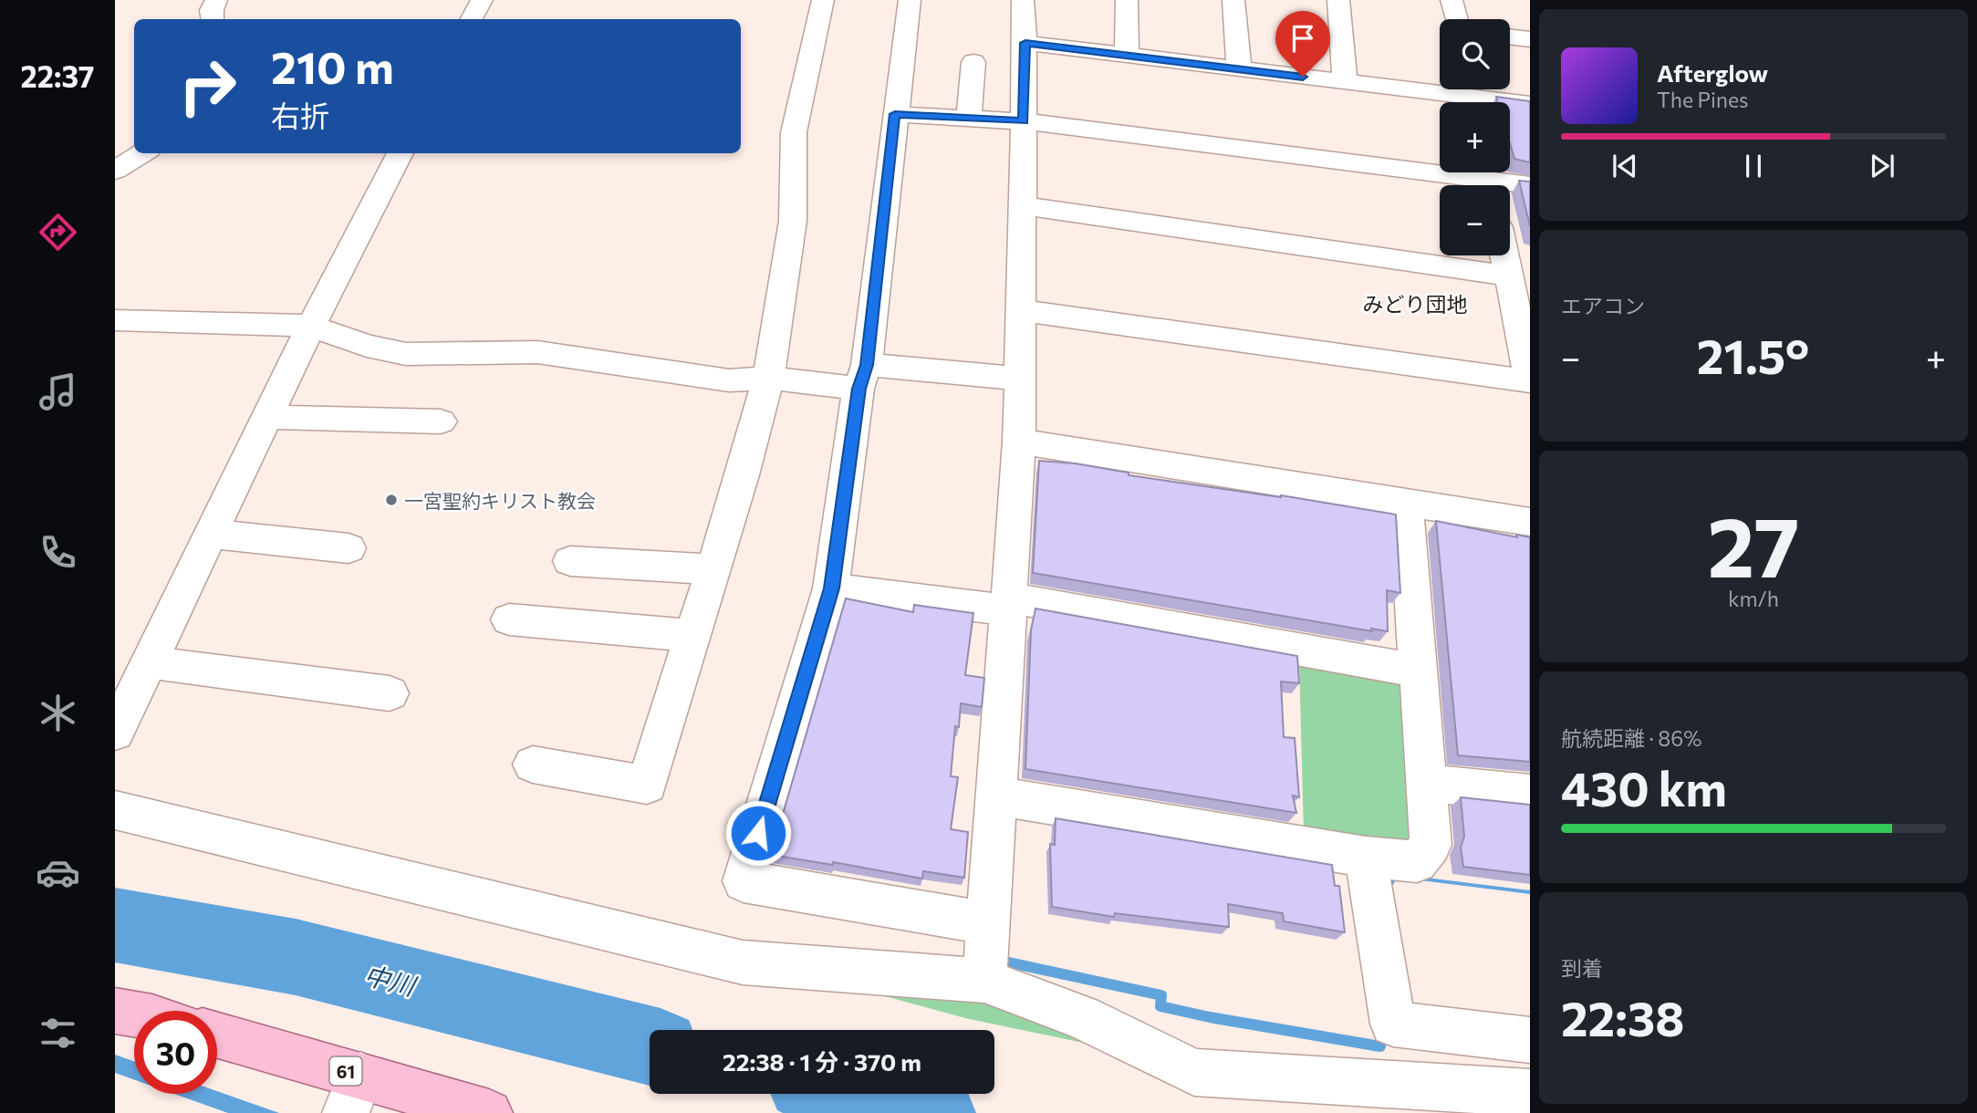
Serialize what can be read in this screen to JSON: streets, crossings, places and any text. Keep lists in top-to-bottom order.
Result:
{
  "streets": {
    "main road": ["61"]
  },
  "districts": ["みどり団地"],
  "water": ["中川"],
  "places": ["一宮聖約キリスト教会"],
  "page": {
    "tabs": "22:37",
    "map_buttons": ["+", "−"],
    "turn": ["210 m", "右折"],
    "song": ["Afterglow", "The Pines"],
    "tile": [
      "エアコン",
      ["27", "km/h"],
      ["航続距離 · 86%", "430 km"],
      ["到着", "22:38"]
    ],
    "heat": ["−", "21.5°", "+"],
    "limit": "30",
    "trip": "22:38 · 1 分 · 370 m"
  }
}
